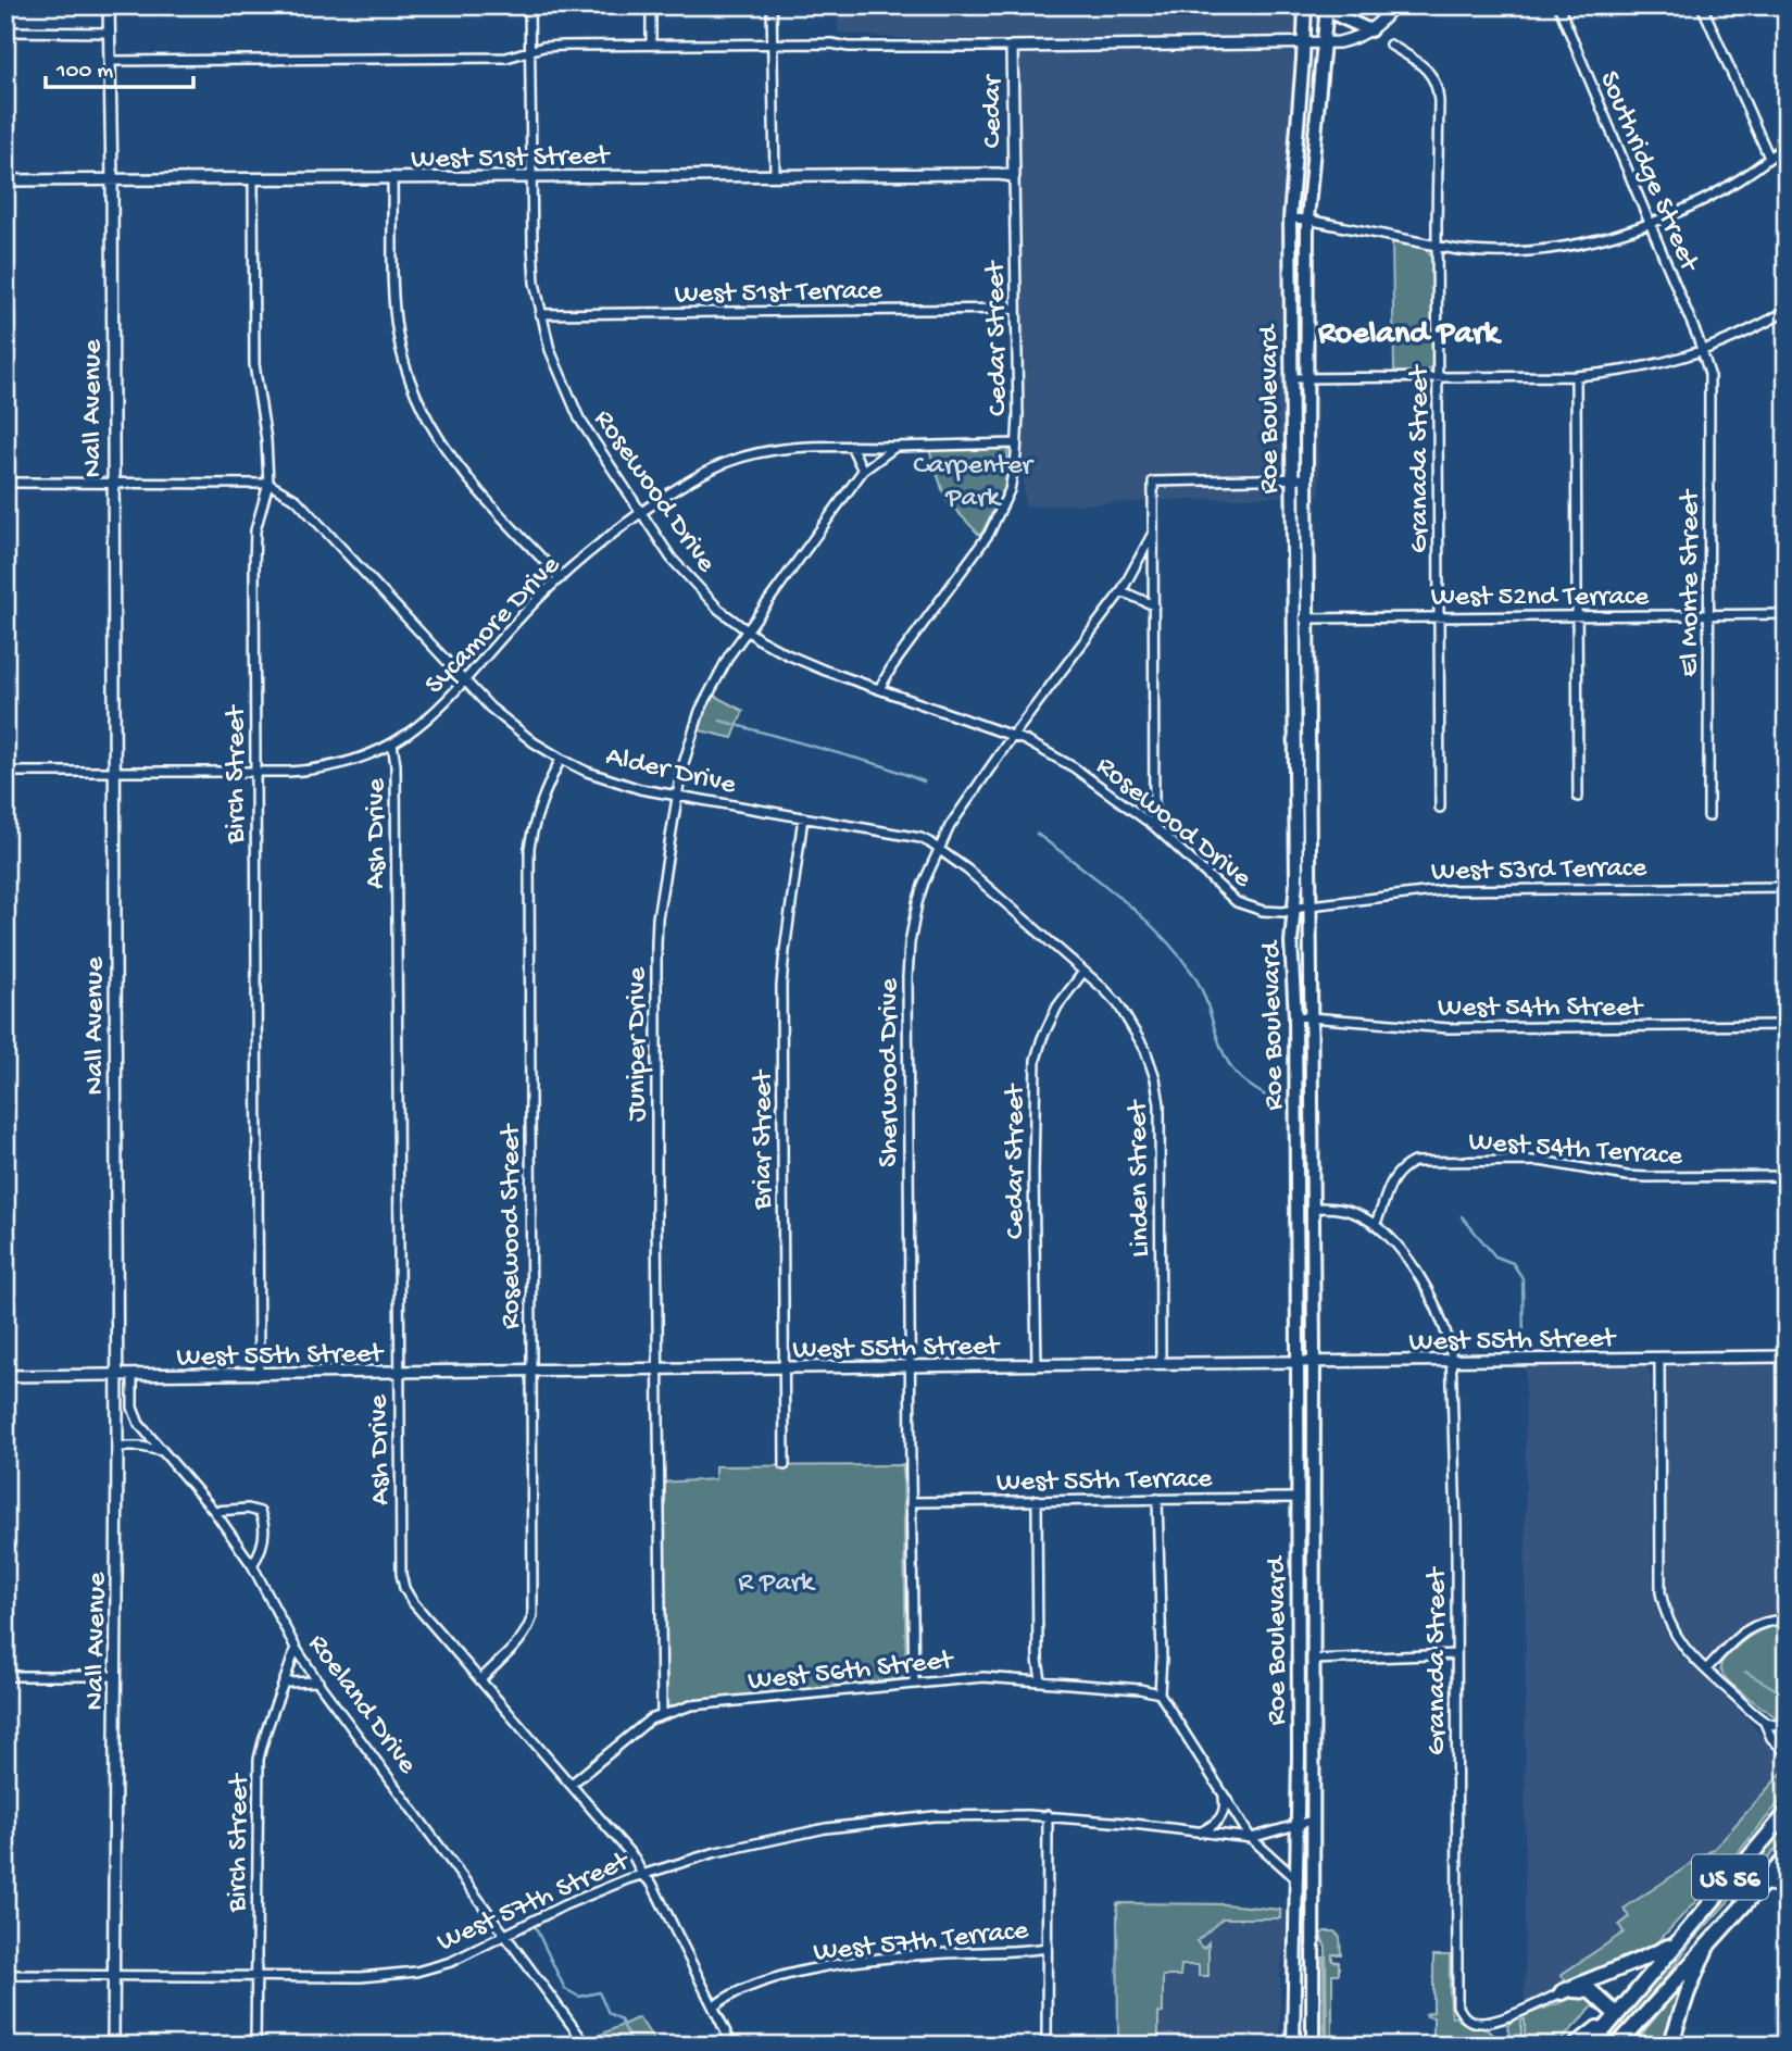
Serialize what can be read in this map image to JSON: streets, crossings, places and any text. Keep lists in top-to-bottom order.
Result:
{
  "streets": {
    "highway": ["US 56"],
    "main road": ["Roe Boulevard"],
    "street": [
      "Cedar",
      "West 51st Street",
      "Southridge Street",
      "West 51st Terrace",
      "Cedar Street",
      "Nall Avenue",
      "Granada Street",
      "Rosewood Drive",
      "El Monte Street",
      "West 52nd Terrace",
      "Sycamore Drive",
      "Alder Drive",
      "Birch Street",
      "Ash Drive",
      "West 53rd Terrace",
      "West 54th Street",
      "Juniper Drive",
      "Sherwood Drive",
      "Briar Street",
      "West 54th Terrace",
      "Linden Street",
      "Rosewood Street",
      "West 55th Street",
      "West 55th Terrace",
      "West 56th Street",
      "Roeland Drive",
      "West 57th Street",
      "West 57th Terrace"
    ]
  },
  "crossings": [
    ["Cedar", "West 51st Street"],
    ["Cedar", "Cedar Street"],
    ["West 51st Street", "Cedar Street"],
    ["West 51st Street", "Nall Avenue"],
    ["West 51st Street", "Rosewood Drive"],
    ["West 51st Street", "Birch Street"],
    ["Southridge Street", "El Monte Street"],
    ["West 51st Terrace", "Cedar Street"],
    ["West 51st Terrace", "Rosewood Drive"],
    ["Cedar Street", "Rosewood Drive"],
    ["Cedar Street", "Sycamore Drive"],
    ["Cedar Street", "Alder Drive"],
    ["Cedar Street", "Linden Street"],
    ["Cedar Street", "West 55th Street"],
    ["Nall Avenue", "Sycamore Drive"],
    ["Nall Avenue", "West 55th Street"],
    ["Nall Avenue", "West 57th Street"],
    ["Roe Boulevard", "Rosewood Drive"],
    ["Roe Boulevard", "West 52nd Terrace"],
    ["Roe Boulevard", "West 53rd Terrace"],
    ["Roe Boulevard", "West 54th Street"],
    ["Roe Boulevard", "West 55th Street"],
    ["Roe Boulevard", "West 55th Terrace"],
    ["Roe Boulevard", "West 57th Street"],
    ["Granada Street", "West 52nd Terrace"],
    ["Granada Street", "West 54th Terrace"],
    ["Granada Street", "West 55th Street"],
    ["Rosewood Drive", "Sycamore Drive"],
    ["Rosewood Drive", "West 53rd Terrace"],
    ["Rosewood Drive", "Juniper Drive"],
    ["Rosewood Drive", "Sherwood Drive"],
    ["El Monte Street", "West 52nd Terrace"],
    ["Sycamore Drive", "Alder Drive"],
    ["Sycamore Drive", "Birch Street"],
    ["Sycamore Drive", "Ash Drive"],
    ["Sycamore Drive", "Juniper Drive"],
    ["Alder Drive", "Birch Street"],
    ["Alder Drive", "Juniper Drive"],
    ["Alder Drive", "Sherwood Drive"],
    ["Alder Drive", "Briar Street"],
    ["Alder Drive", "Linden Street"],
    ["Alder Drive", "Rosewood Street"],
    ["Birch Street", "West 55th Street"],
    ["Birch Street", "Roeland Drive"],
    ["Birch Street", "West 57th Street"],
    ["Ash Drive", "Rosewood Street"],
    ["Ash Drive", "West 55th Street"],
    ["Ash Drive", "West 56th Street"],
    ["Ash Drive", "West 57th Street"],
    ["Ash Drive", "West 57th Terrace"],
    ["Juniper Drive", "West 55th Street"],
    ["Juniper Drive", "West 56th Street"],
    ["Sherwood Drive", "West 55th Street"],
    ["Sherwood Drive", "West 55th Terrace"],
    ["Sherwood Drive", "West 56th Street"],
    ["Briar Street", "West 55th Street"],
    ["Linden Street", "West 55th Street"],
    ["Rosewood Street", "West 55th Street"],
    ["West 55th Street", "Roeland Drive"],
    ["Roeland Drive", "West 57th Street"]
  ],
  "districts": ["Roeland Park"],
  "parks": ["Carpenter Park", "R Park"],
  "scale_bar": "100 m"
}
